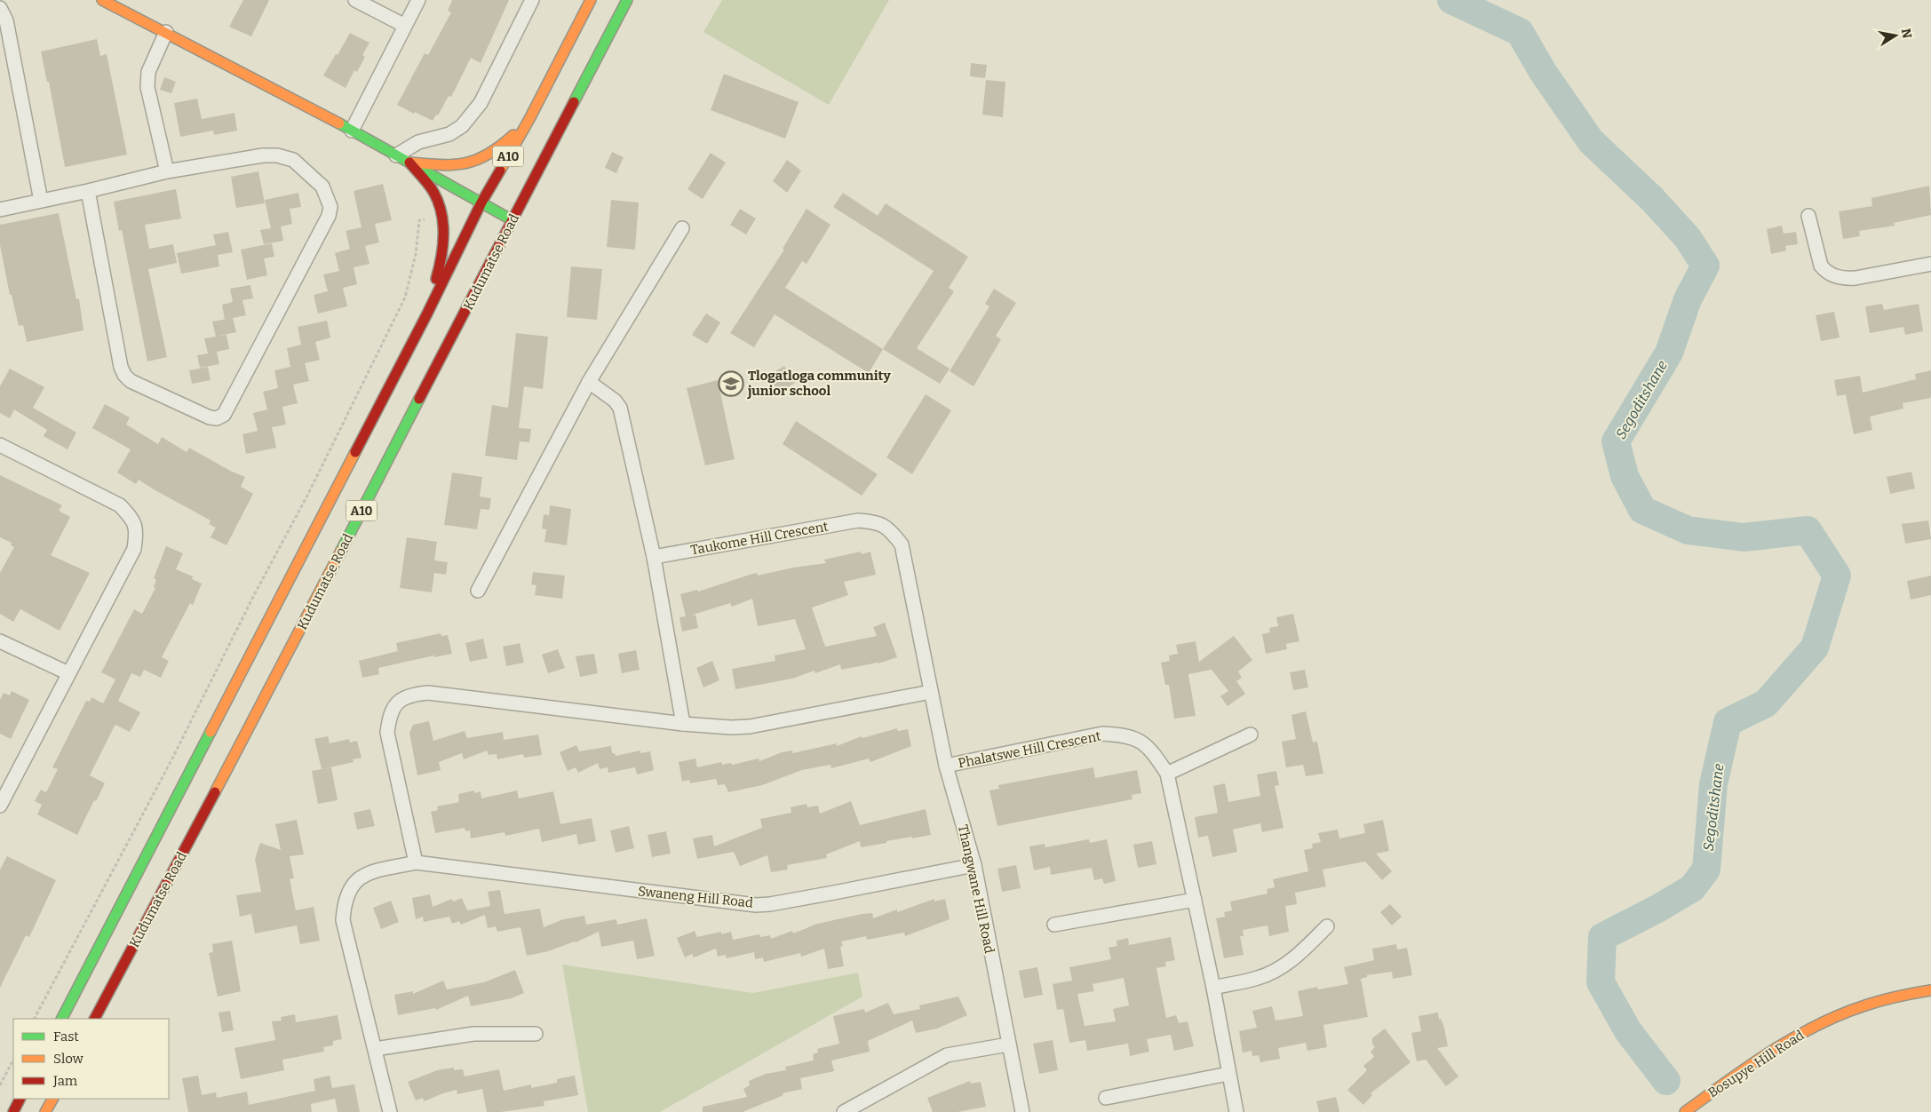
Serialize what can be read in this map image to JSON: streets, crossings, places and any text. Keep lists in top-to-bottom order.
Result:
{
  "streets": {
    "main road": ["A10", "Kudumatse Road", "Bosupye Hill Road"],
    "street": [
      "Taukome Hill Crescent",
      "Phalatswe Hill Crescent",
      "Thangwane Hill Road",
      "Swaneng Hill Road"
    ]
  },
  "crossings": [
    ["Taukome Hill Crescent", "Thangwane Hill Road"],
    ["Phalatswe Hill Crescent", "Thangwane Hill Road"],
    ["Thangwane Hill Road", "Swaneng Hill Road"]
  ],
  "water": ["Segoditshane"],
  "places": {
    "school or university": ["Tlogatloga community junior school"]
  },
  "legend": ["Fast", "Slow", "Jam"],
  "north": "right"
}
